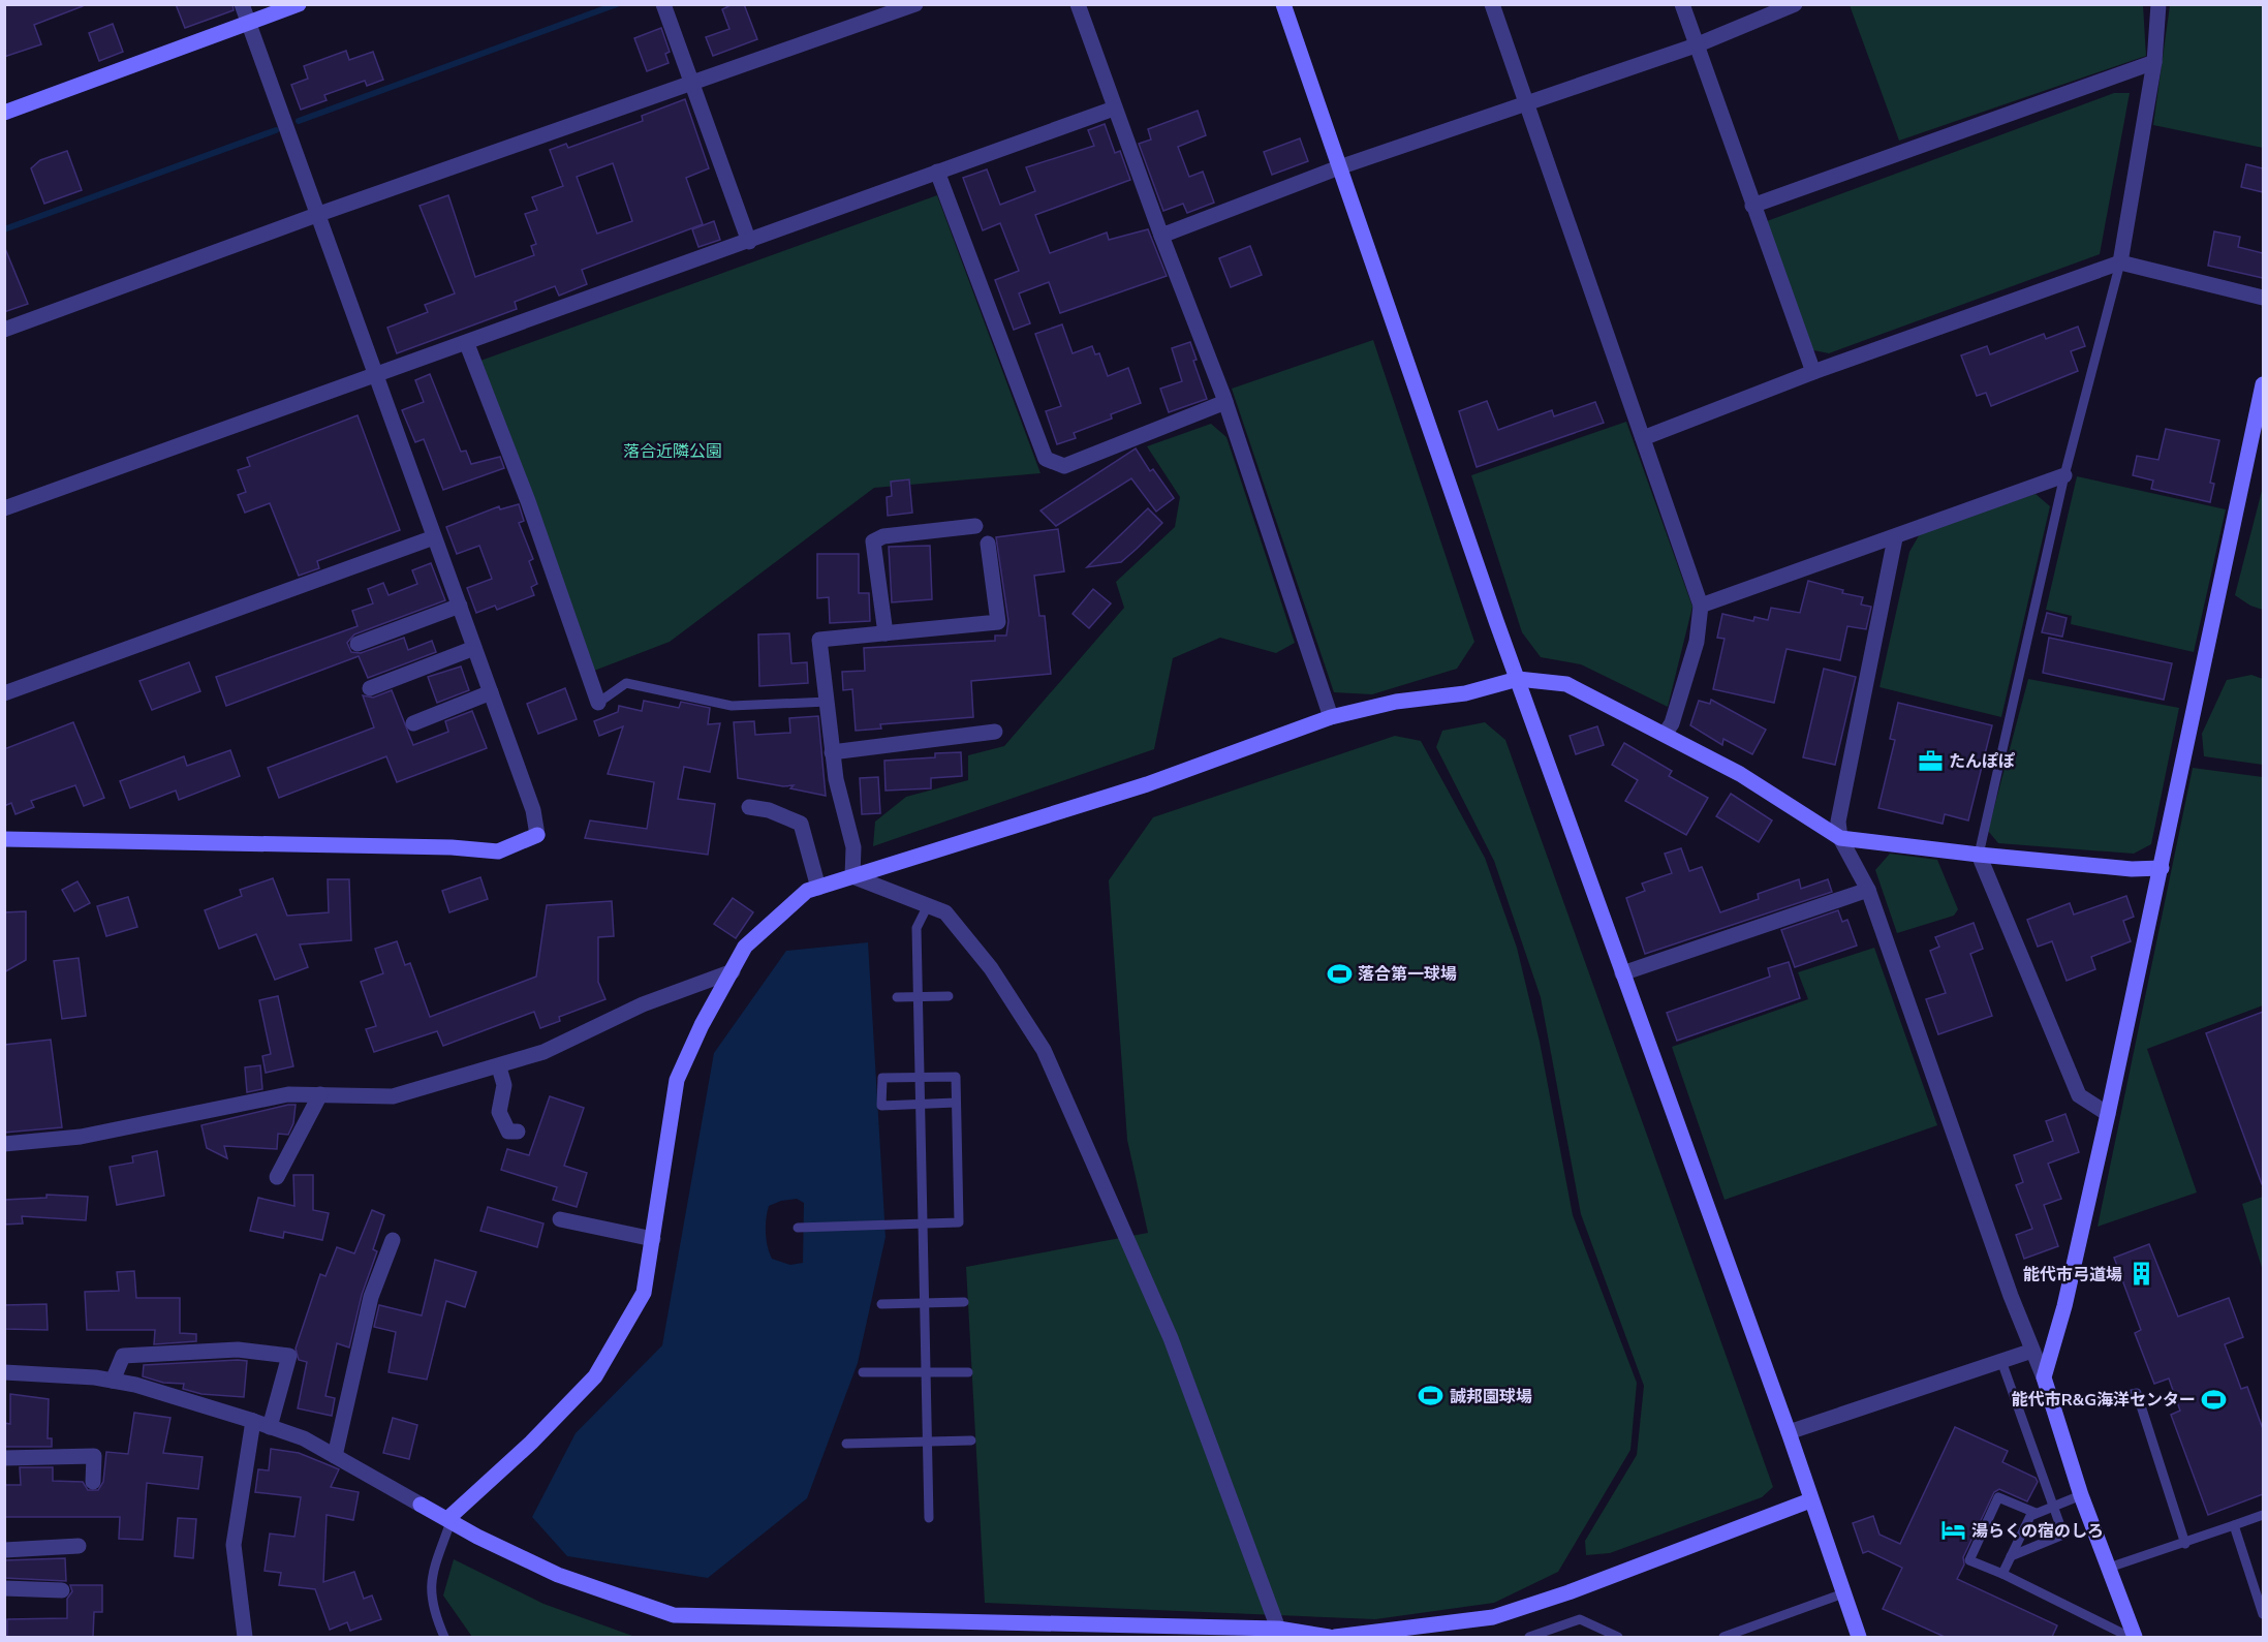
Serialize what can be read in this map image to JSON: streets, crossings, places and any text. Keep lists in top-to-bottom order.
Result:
{
  "parks": ["落合近隣公園"],
  "places": {
    "office": ["たんぽぽ"],
    "sports": ["落合第一球場", "誠邦園球場", "能代市R&G海洋センター"],
    "building": ["能代市弓道場"],
    "hotel": ["湯らくの宿のしろ"]
  }
}
